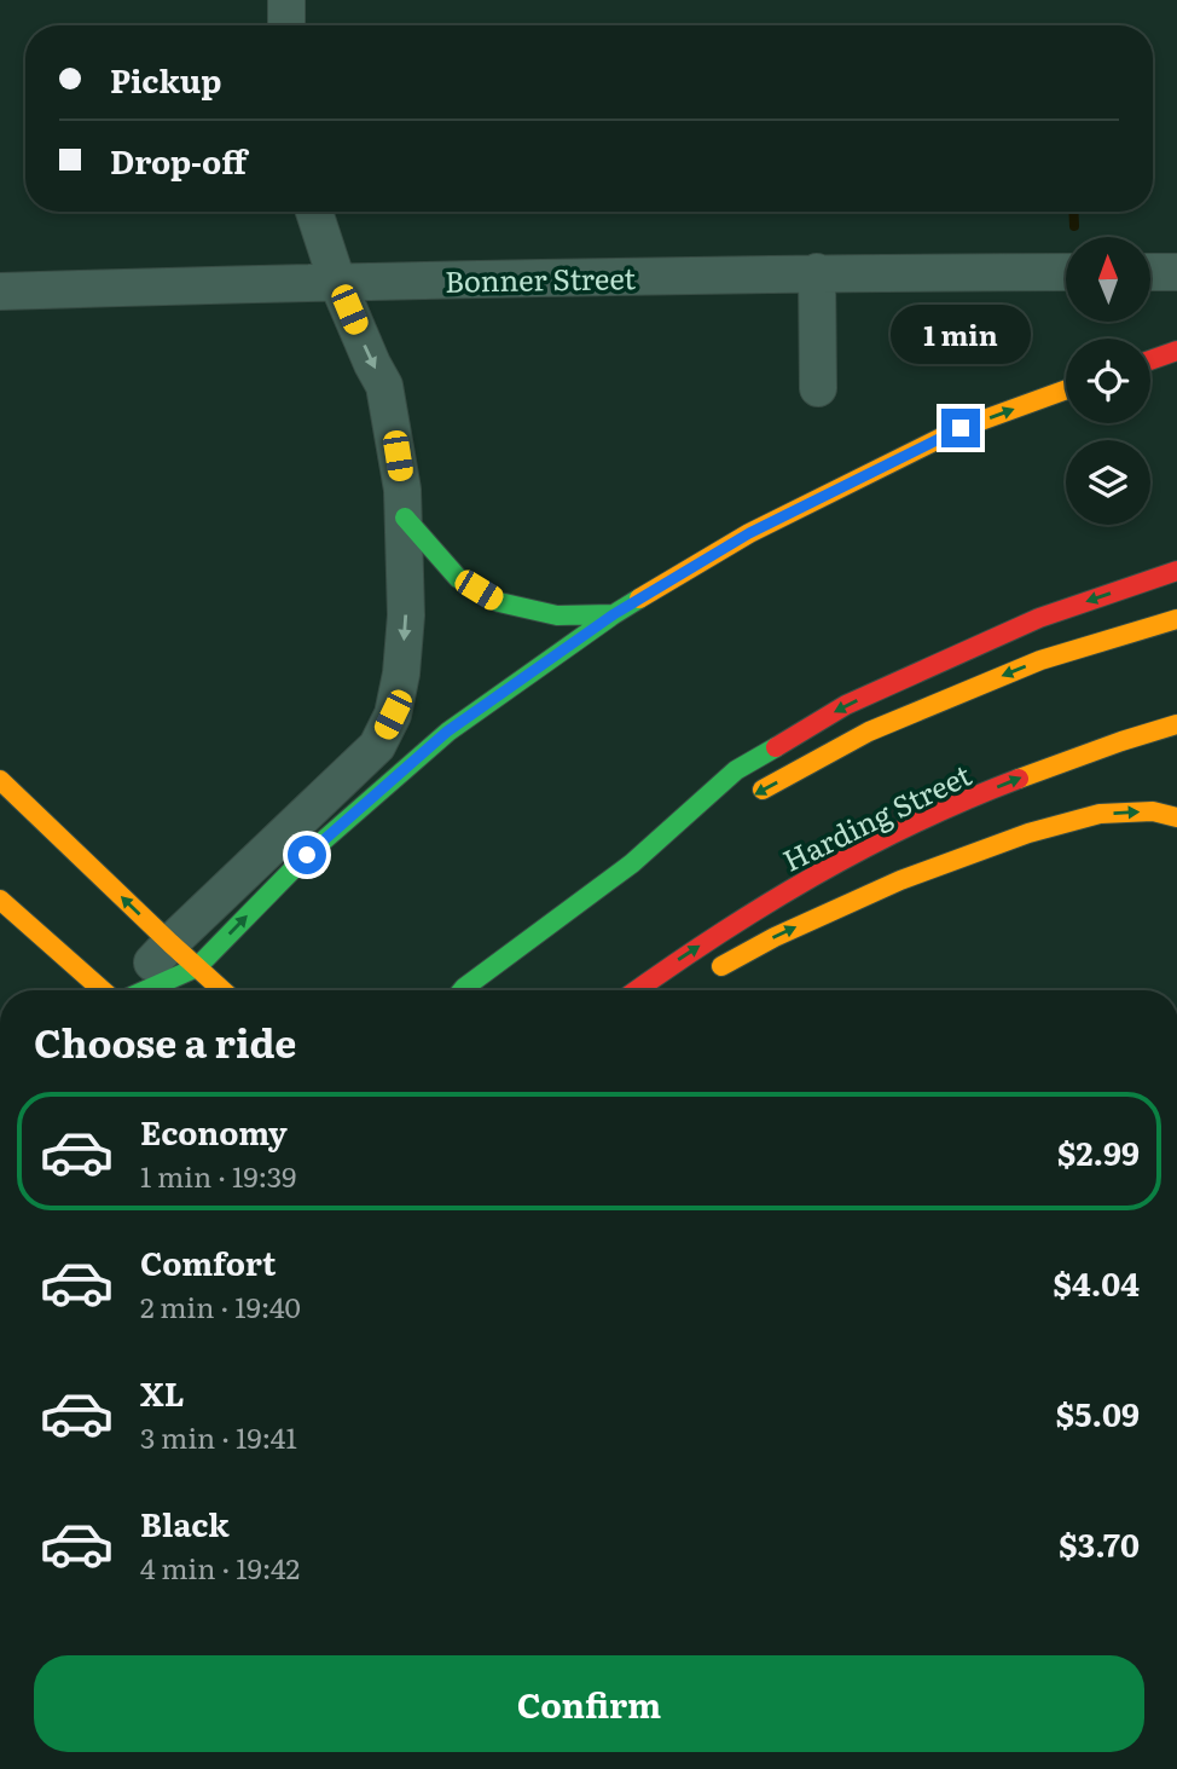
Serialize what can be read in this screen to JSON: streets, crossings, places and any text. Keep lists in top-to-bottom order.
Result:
{
  "streets": {
    "main road": ["Harding Street"],
    "street": ["Bonner Street"]
  },
  "north": "top",
  "page": {
    "banner": ["Pickup", "Drop-off"],
    "bubble": "1 min",
    "heading": "Choose a ride",
    "list": [
      {
        "name": "Economy",
        "note": "1 min · 19:39",
        "value": "$2.99"
      },
      {
        "name": "Comfort",
        "note": "2 min · 19:40",
        "value": "$4.04"
      },
      {
        "name": "XL",
        "note": "3 min · 19:41",
        "value": "$5.09"
      },
      {
        "name": "Black",
        "note": "4 min · 19:42",
        "value": "$3.70"
      }
    ],
    "buttons": "Confirm"
  }
}
